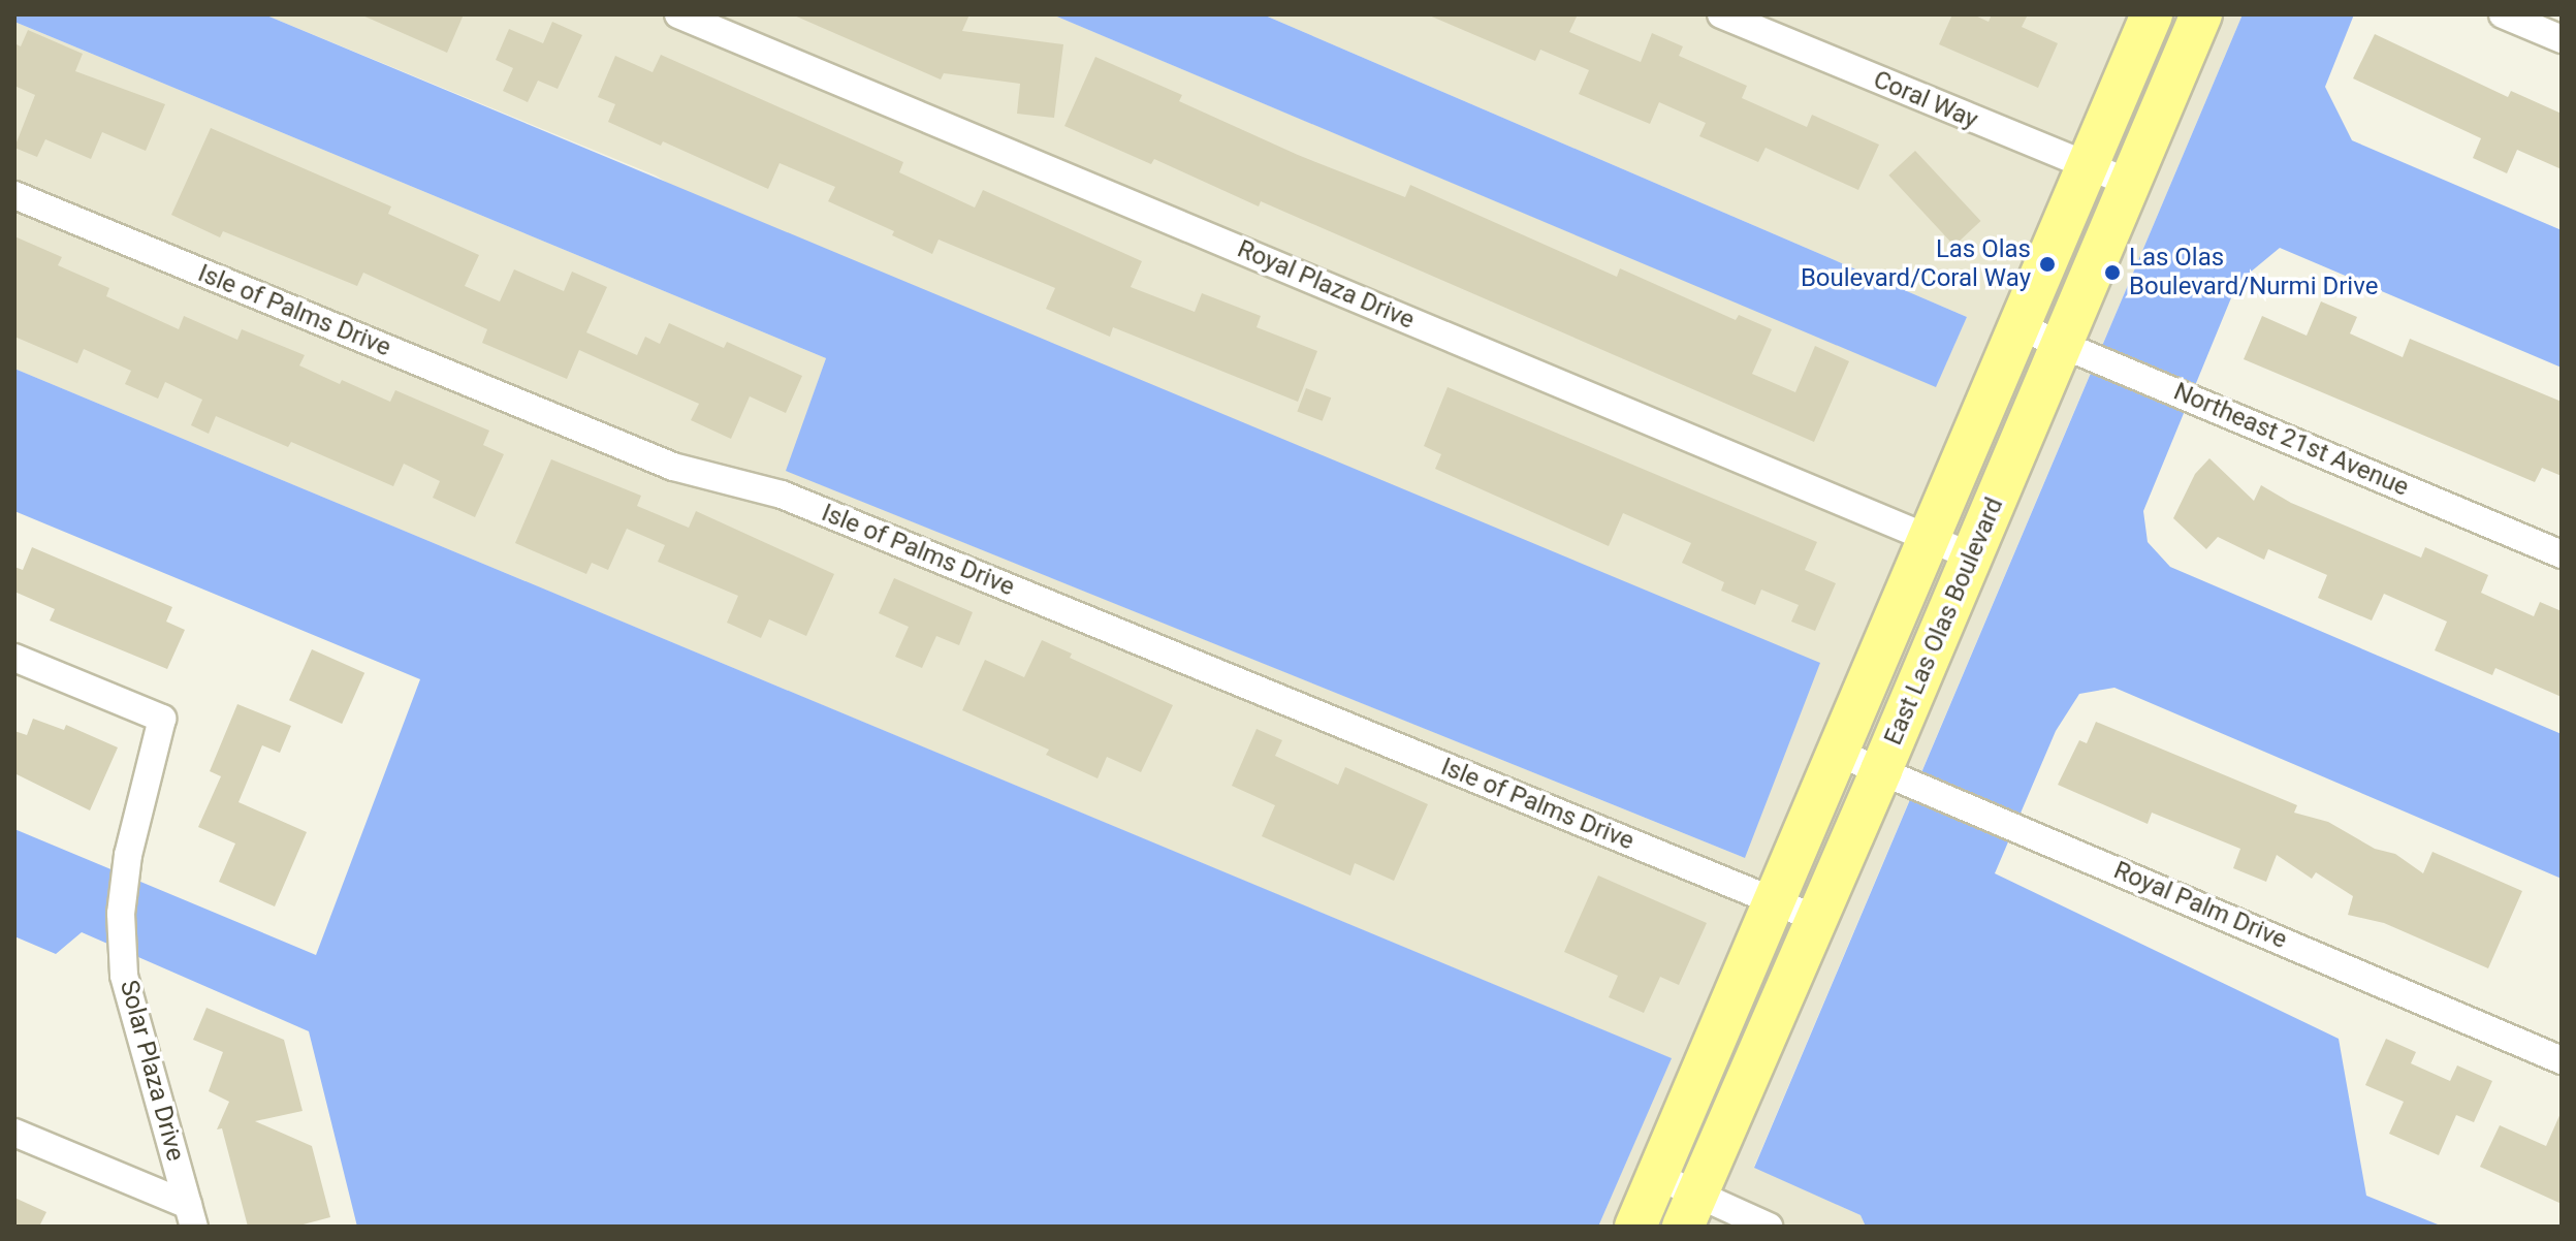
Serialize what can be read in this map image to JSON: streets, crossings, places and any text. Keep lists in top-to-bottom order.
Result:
{
  "streets": {
    "main road": ["East Las Olas Boulevard"],
    "street": [
      "Coral Way",
      "Royal Plaza Drive",
      "Isle of Palms Drive",
      "Northeast 21st Avenue",
      "Royal Palm Drive",
      "Solar Plaza Drive"
    ]
  },
  "crossings": [
    ["Coral Way", "East Las Olas Boulevard"],
    ["Royal Plaza Drive", "East Las Olas Boulevard"],
    ["Isle of Palms Drive", "East Las Olas Boulevard"],
    ["Northeast 21st Avenue", "East Las Olas Boulevard"],
    ["East Las Olas Boulevard", "Royal Palm Drive"]
  ],
  "places": ["Las Olas Boulevard/Coral Way", "Las Olas Boulevard/Nurmi Drive"]
}
